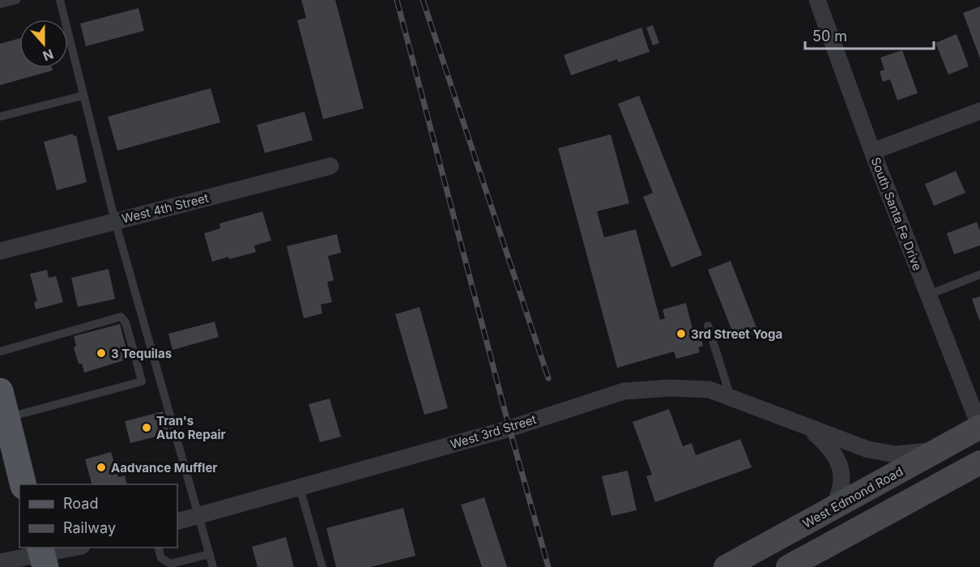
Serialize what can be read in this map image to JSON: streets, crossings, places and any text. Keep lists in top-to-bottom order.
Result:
{
  "streets": {
    "main road": ["West Edmond Road"],
    "street": ["West 4th Street", "South Santa Fe Drive", "West 3rd Street"]
  },
  "crossings": [
    ["South Santa Fe Drive", "West Edmond Road"],
    ["West 3rd Street", "West Edmond Road"]
  ],
  "places": [
    "3rd Street Yoga",
    "3 Tequilas",
    "Tran's Auto Repair",
    "Aadvance Muffler"
  ],
  "legend": ["Road", "Railway"],
  "scale_bar": "50 m",
  "north": "bottom"
}
